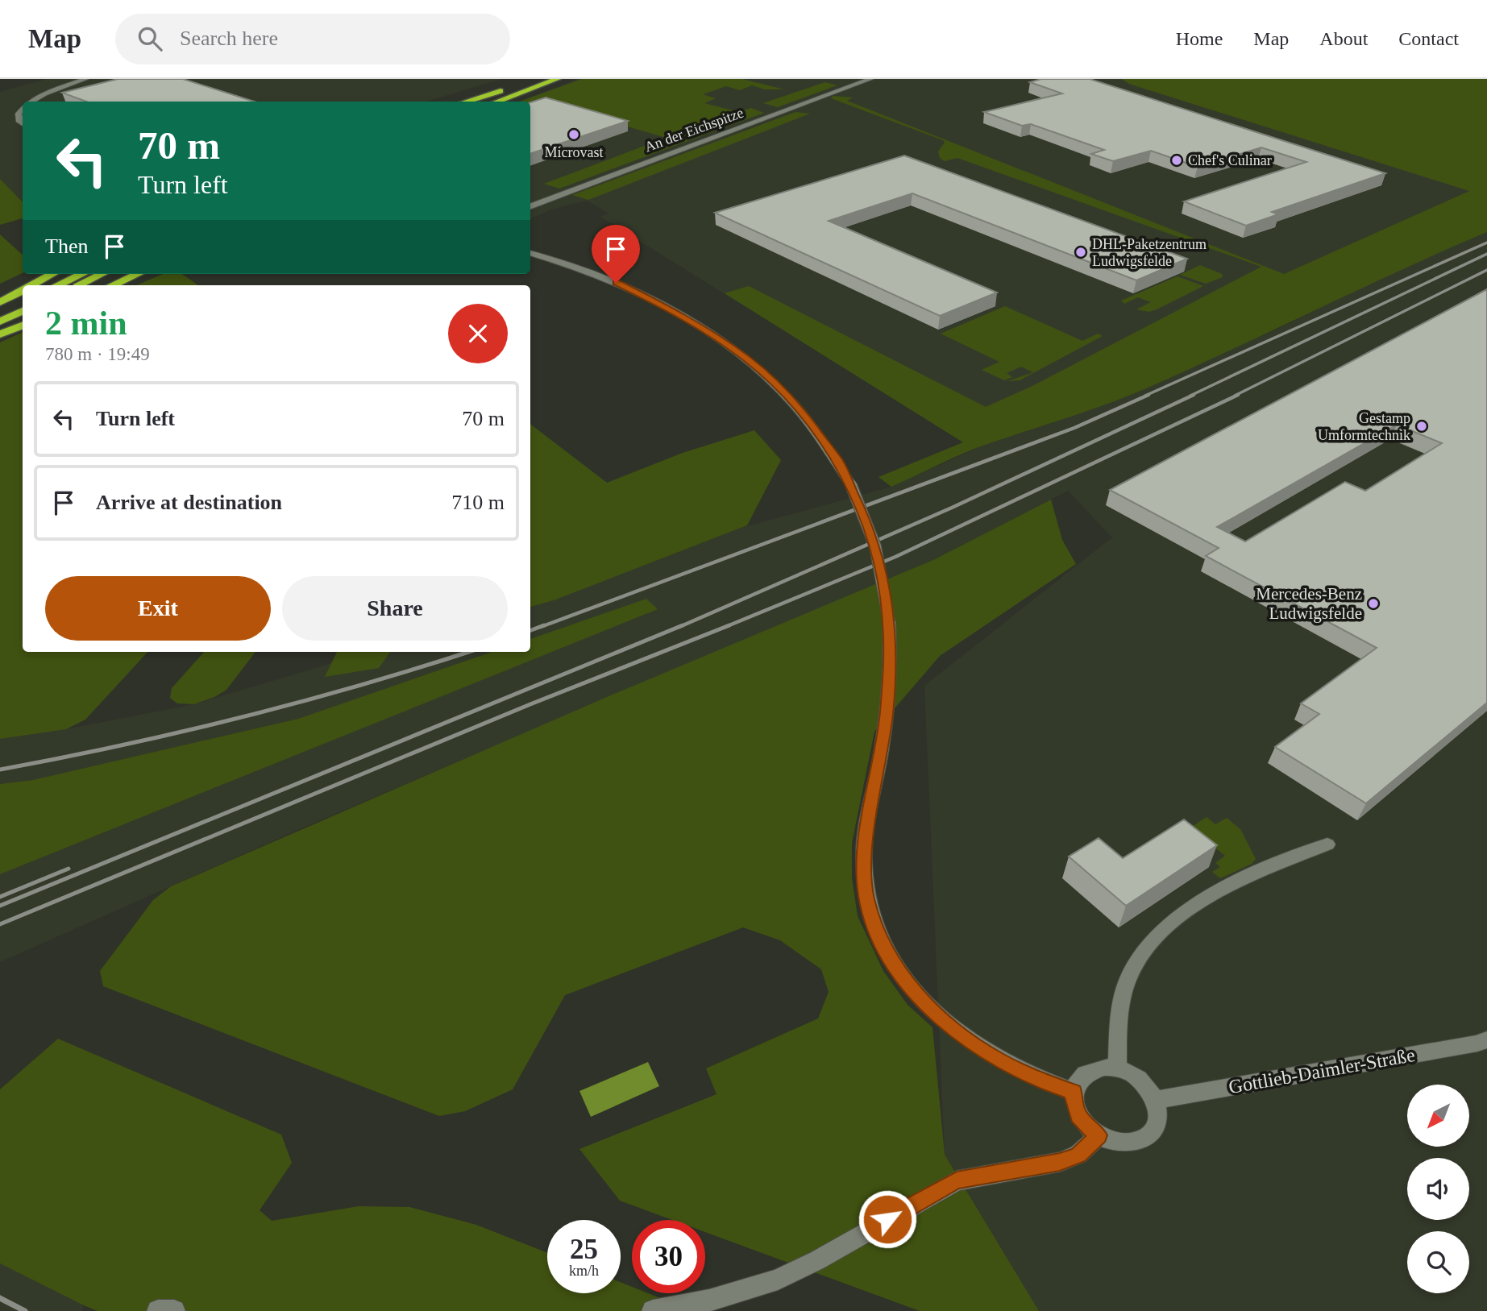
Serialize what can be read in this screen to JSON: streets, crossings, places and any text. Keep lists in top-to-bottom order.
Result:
{
  "streets": {
    "street": ["An der Eichspitze", "Gottlieb-Daimler-Straße"]
  },
  "places": [
    "Microvast",
    "Chef's Culinar",
    "DHL-Paketzentrum Ludwigsfelde",
    "Gestamp Umformtechnik",
    "Mercedes-Benz Ludwigsfelde"
  ],
  "north": "bottom left",
  "page": {
    "header": "Map",
    "search": "Search here",
    "nav": [
      "Home",
      "Map",
      "About",
      "Contact"
    ],
    "turn": ["70 m", "Turn left"],
    "then": "Then",
    "heading": ["2 min", "780 m · 19:49"],
    "list": [
      {
        "name": "Turn left",
        "value": "70 m"
      },
      {
        "name": "Arrive at destination",
        "value": "710 m"
      }
    ],
    "buttons": ["Exit", "Share"],
    "speed": "25 km/h",
    "limit": "30"
  }
}
